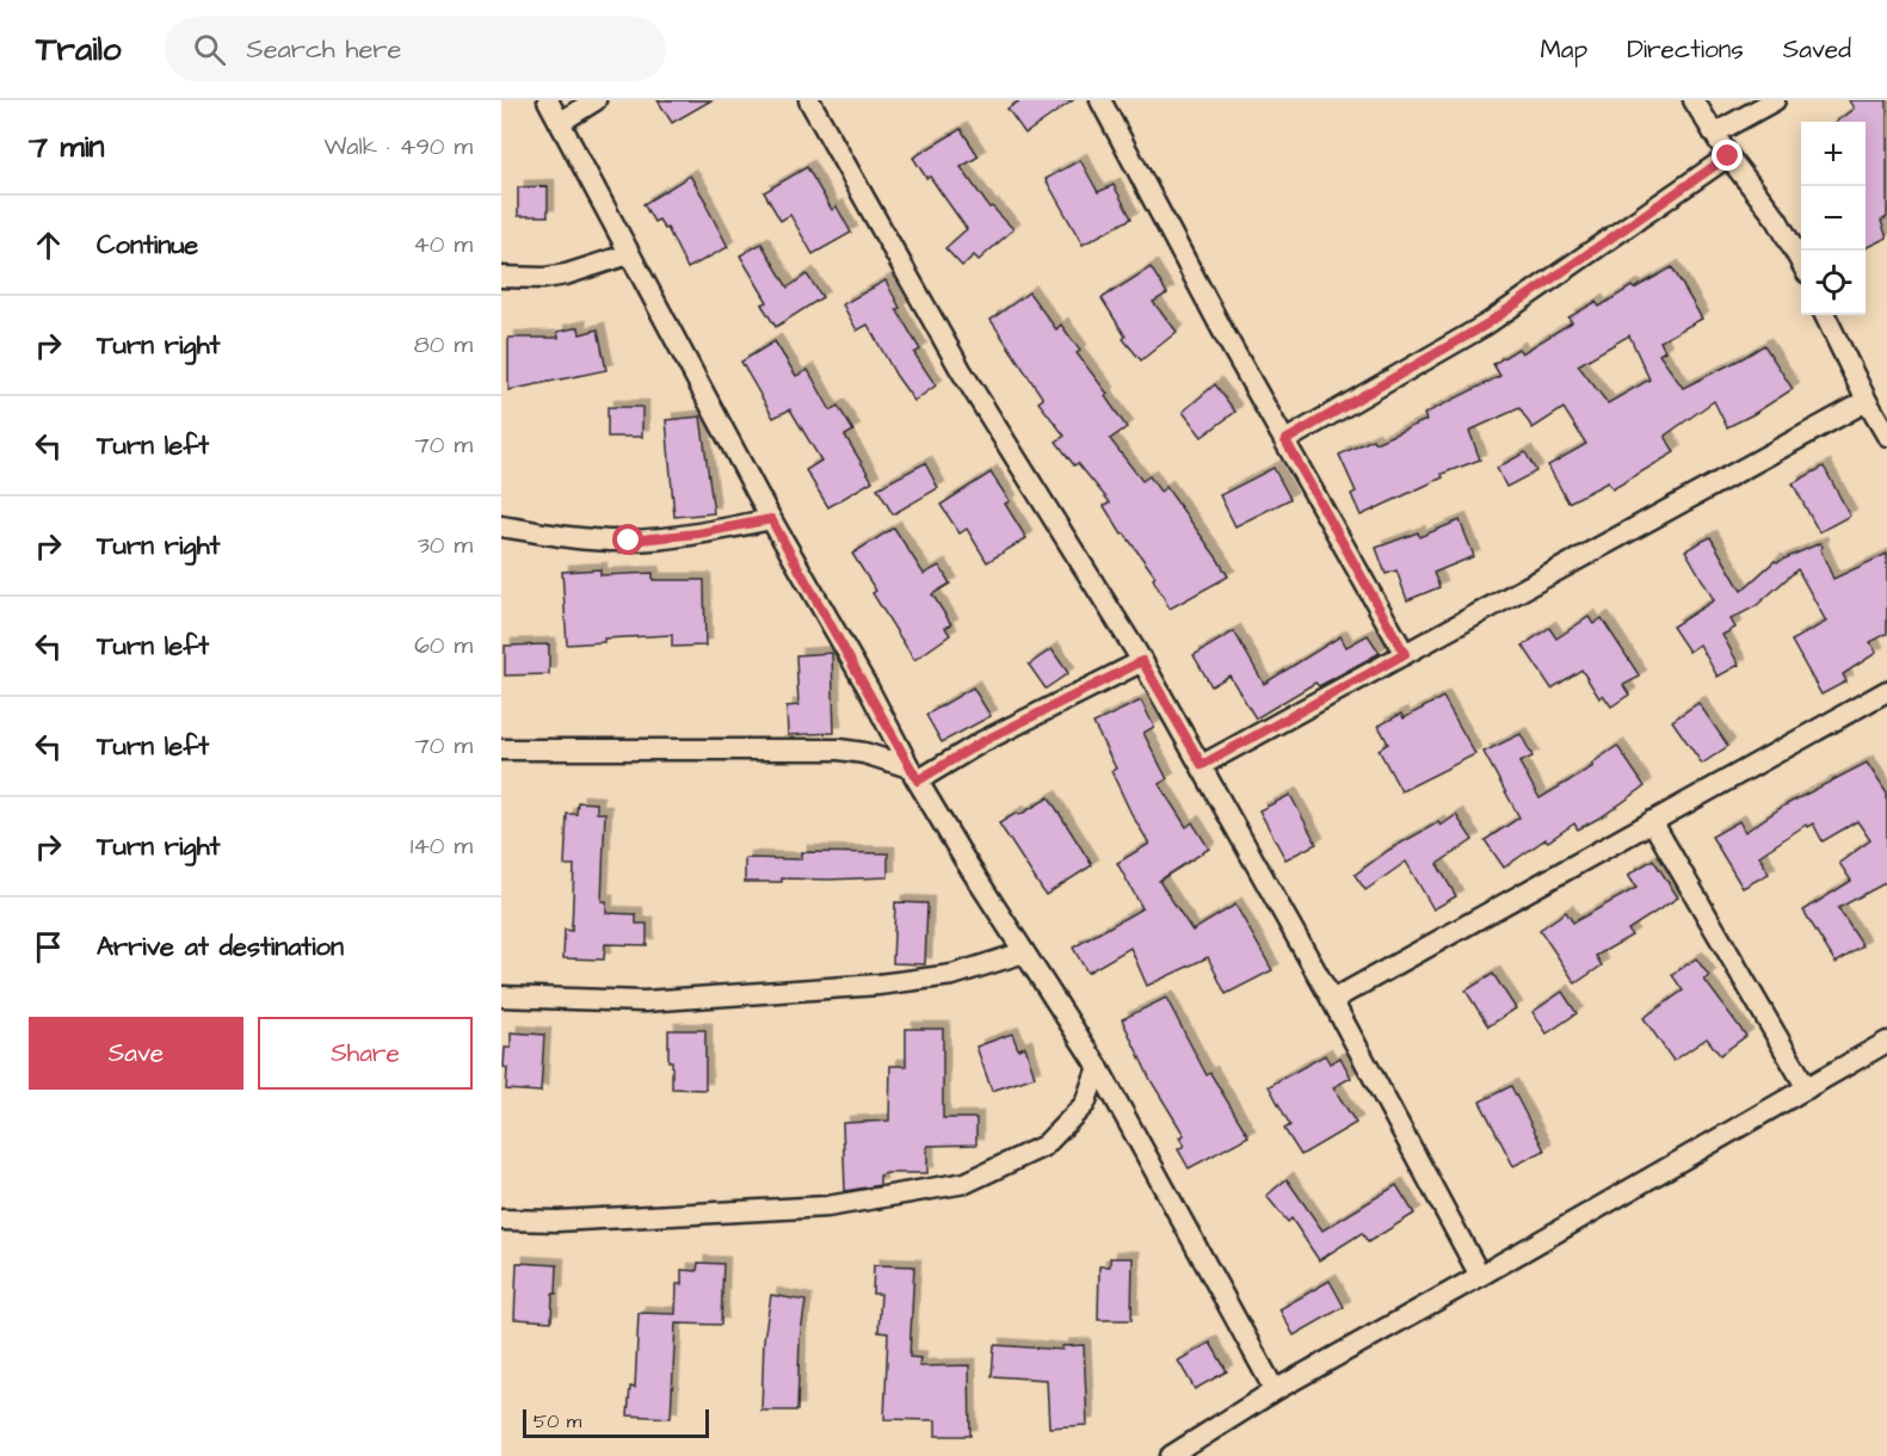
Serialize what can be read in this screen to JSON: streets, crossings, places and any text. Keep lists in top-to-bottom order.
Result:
{
  "scale_bar": "50 m",
  "page": {
    "header": "Trailo",
    "search": "Search here",
    "nav": ["Map", "Directions", "Saved"],
    "heading": ["7 min", "Walk · 490 m"],
    "map_buttons": ["+", "−"],
    "list": [
      ["Continue", "40 m"],
      ["Turn right", "80 m"],
      ["Turn left", "70 m"],
      ["Turn right", "30 m"],
      ["Turn left", "60 m"],
      ["Turn left", "70 m"],
      ["Turn right", "140 m"],
      "Arrive at destination"
    ],
    "buttons": ["Save", "Share"],
    "scale": "50 m"
  }
}
